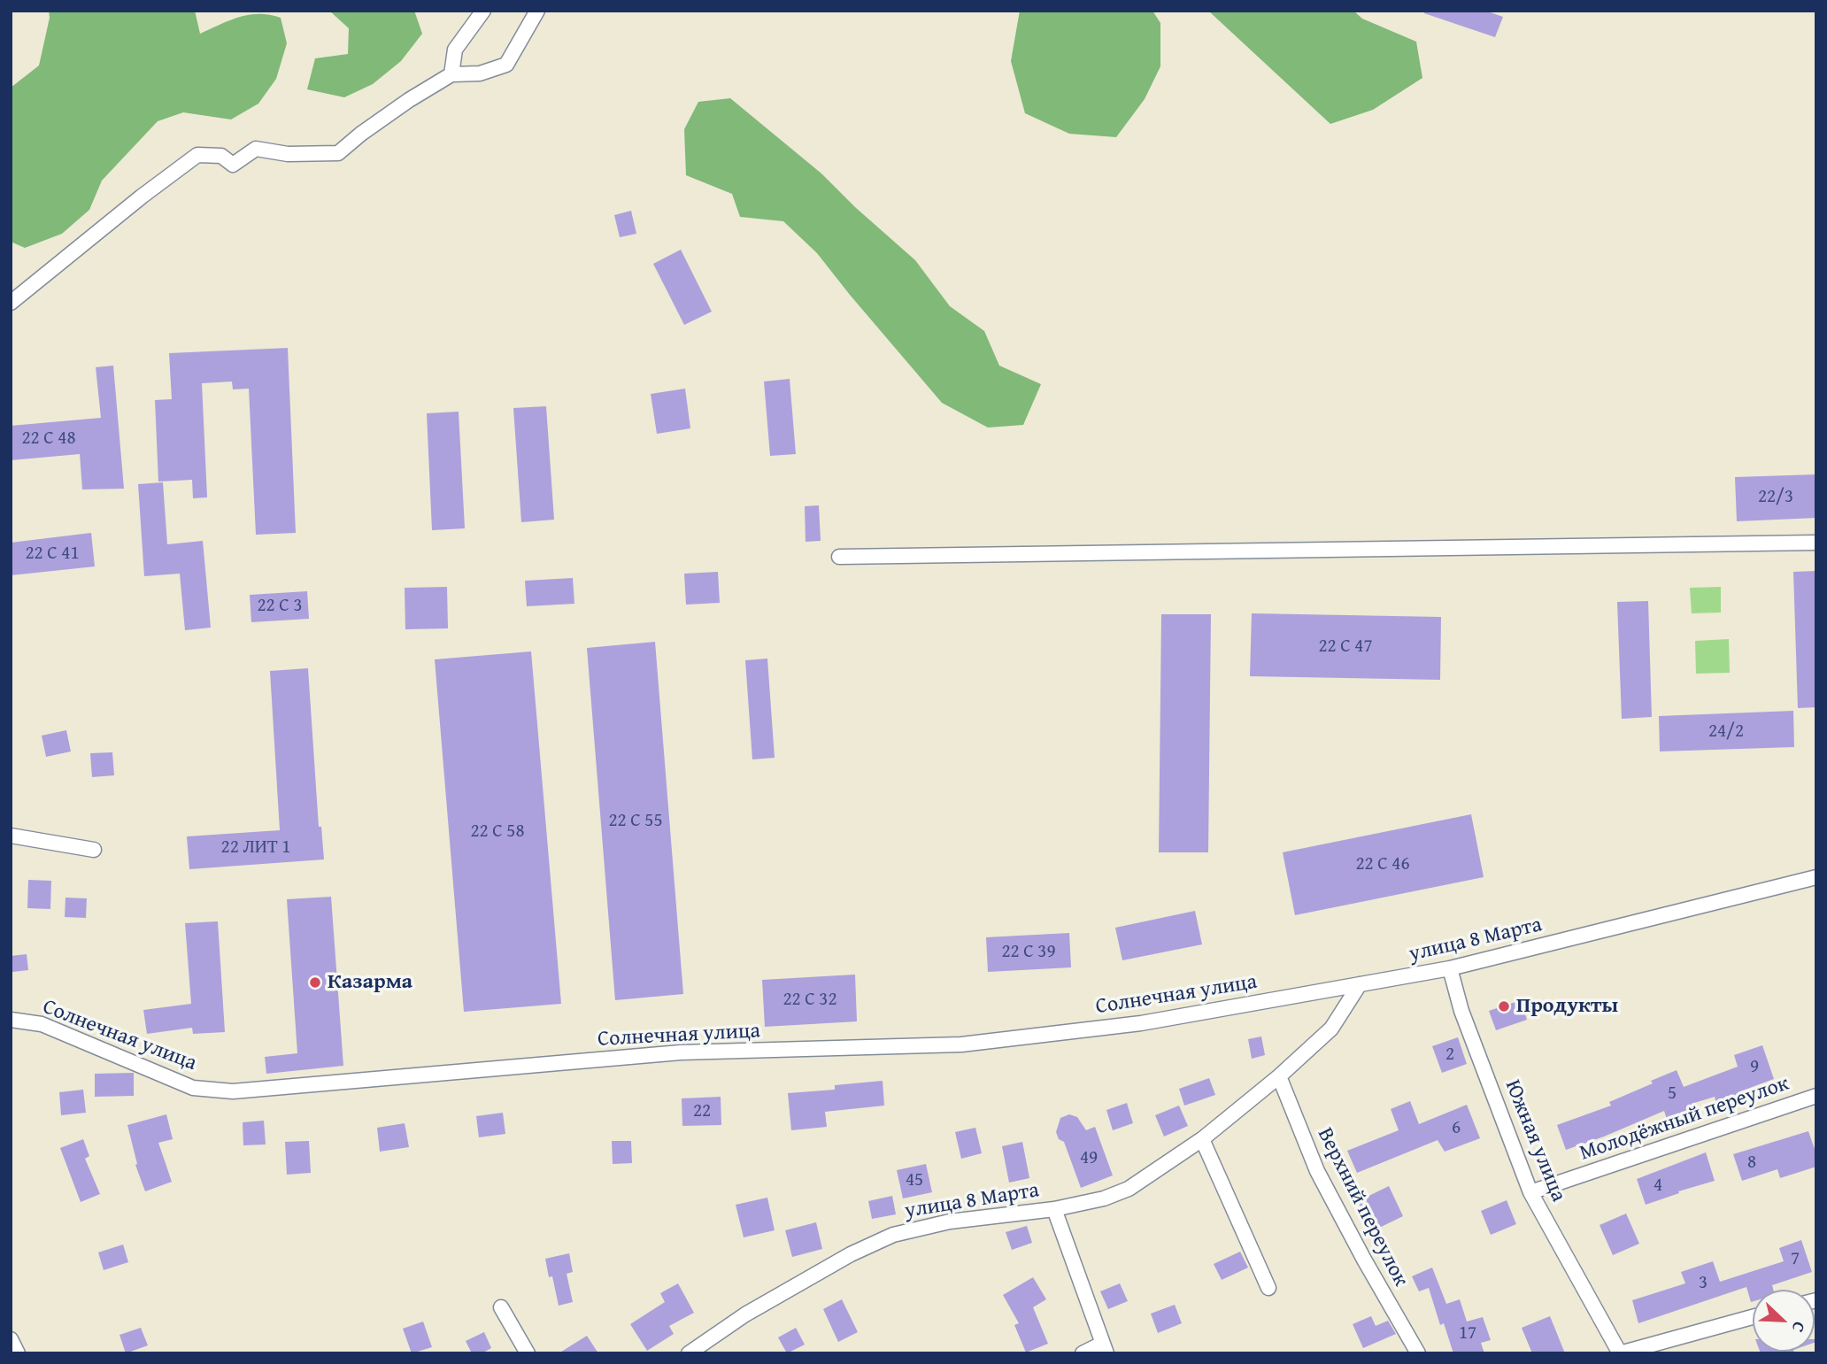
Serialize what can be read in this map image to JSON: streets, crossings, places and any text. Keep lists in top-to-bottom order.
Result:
{
  "streets": {
    "street": [
      "улица 8 Марта",
      "Солнечная улица",
      "Молодёжный переулок",
      "Южная улица",
      "Верхний переулок"
    ]
  },
  "crossings": [
    ["улица 8 Марта", "Солнечная улица"],
    ["улица 8 Марта", "Южная улица"],
    ["улица 8 Марта", "Верхний переулок"],
    ["Молодёжный переулок", "Южная улица"]
  ],
  "places": ["Казарма", "Продукты"],
  "house_numbers": [
    "22 С 48",
    "22/3",
    "22 С 41",
    "22 С 3",
    "22 С 47",
    "24/2",
    "22 С 55",
    "22 С 58",
    "22 ЛИТ 1",
    "22 С 46",
    "22 С 39",
    "22 С 32",
    "2",
    "9",
    "5",
    "22",
    "6",
    "49",
    "8",
    "45",
    "4",
    "7",
    "3",
    "17"
  ],
  "north": "bottom right"
}
